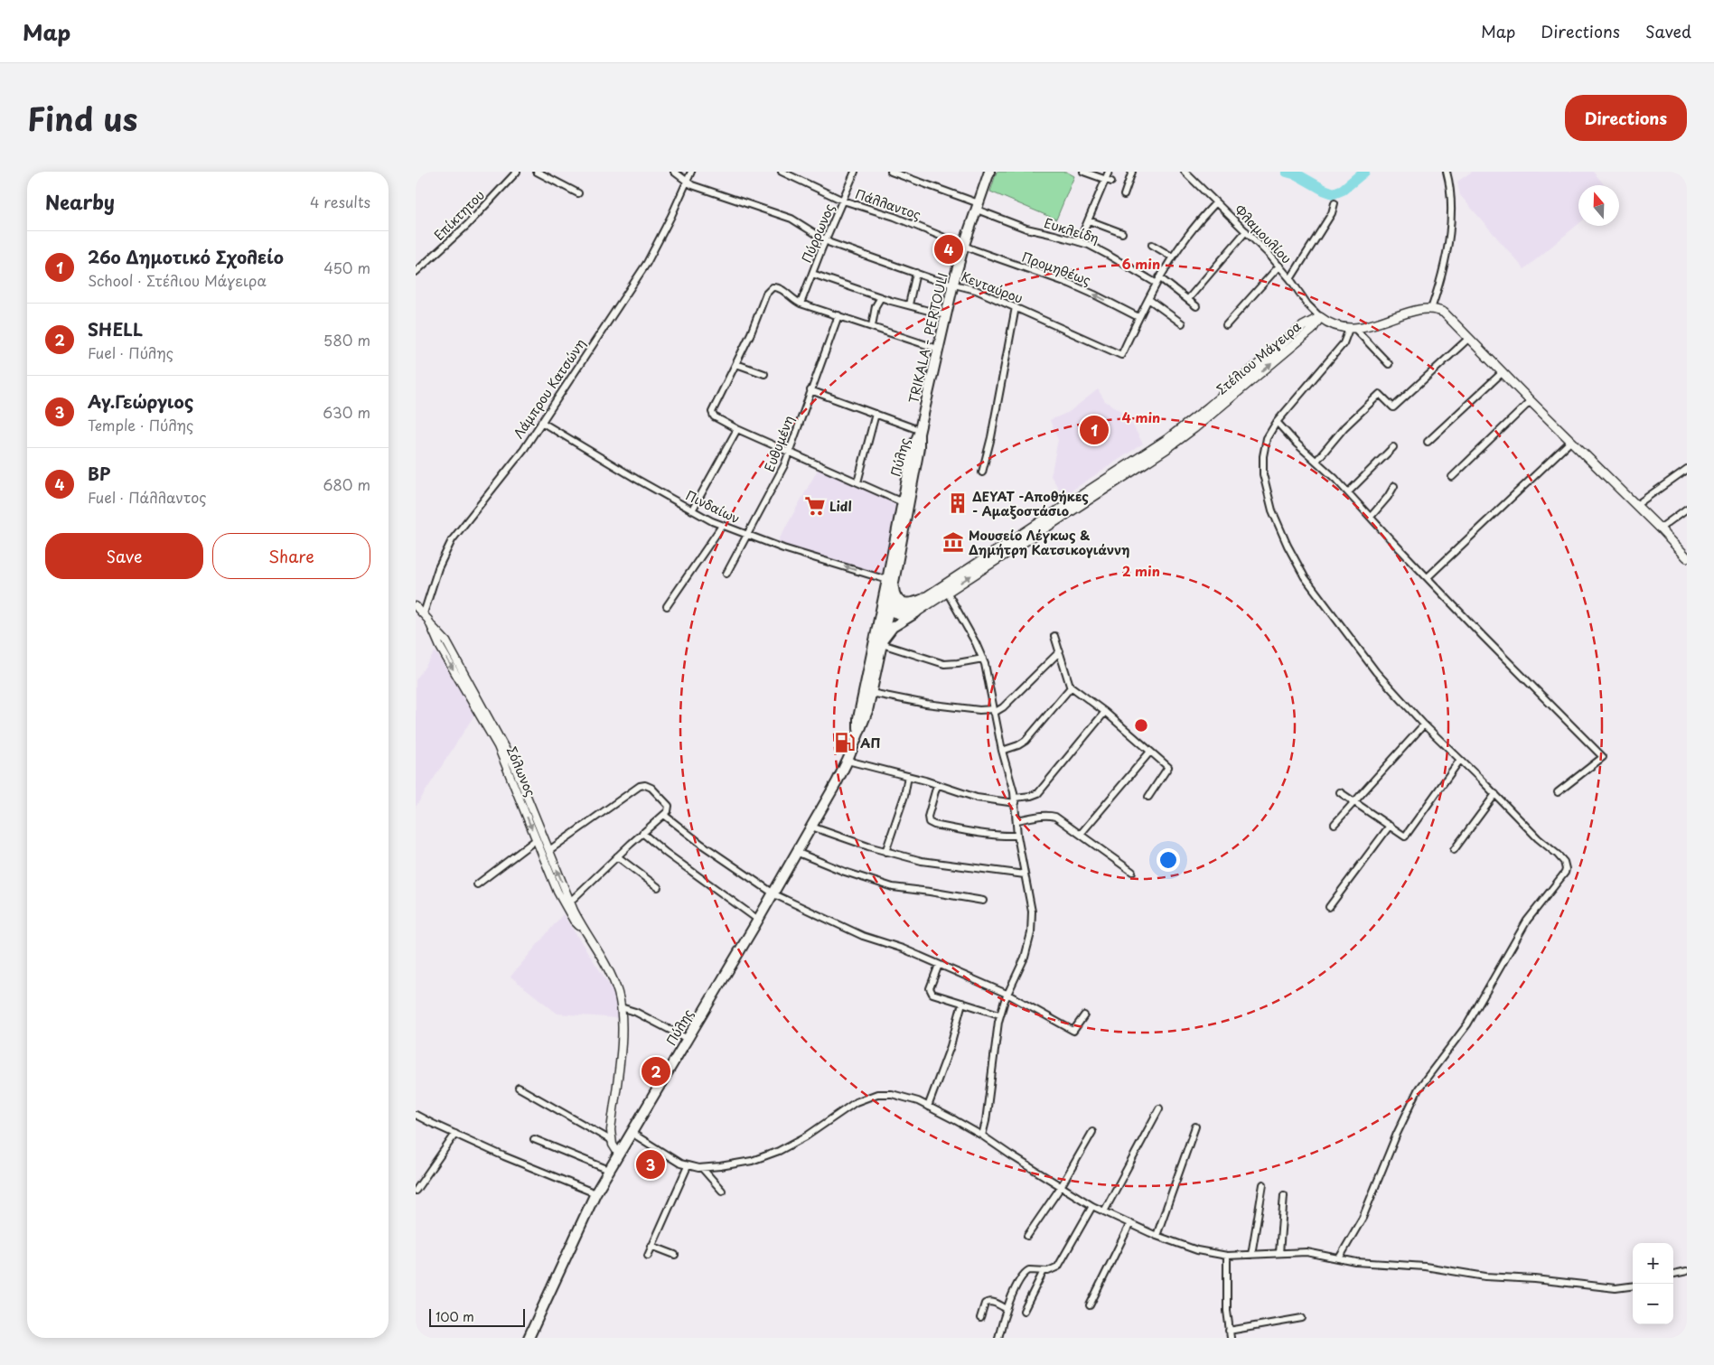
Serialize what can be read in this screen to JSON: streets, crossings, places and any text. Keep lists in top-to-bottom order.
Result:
{
  "streets": {
    "main road": ["TRIKALA - PERTOULI", "Στέλιου Μάγειρα", "Πύλης"],
    "street": [
      "Πάλλαντος",
      "Επίκτητου",
      "Ευκλείδη",
      "Πύρρωνος",
      "Φλαμουλίου",
      "Προμηθέως",
      "Κενταύρου",
      "Λάμπρου Κατσώνη",
      "Ευθυμένη",
      "Πινδαίων",
      "Σόλωνος"
    ]
  },
  "crossings": [
    ["Πάλλαντος", "Πύρρωνος"],
    ["Πάλλαντος", "Προμηθέως"],
    ["Πάλλαντος", "TRIKALA - PERTOULI"],
    ["Ευκλείδη", "TRIKALA - PERTOULI"],
    ["Πύρρωνος", "Κενταύρου"],
    ["Φλαμουλίου", "Στέλιου Μάγειρα"],
    ["Προμηθέως", "Κενταύρου"],
    ["Προμηθέως", "TRIKALA - PERTOULI"],
    ["Κενταύρου", "TRIKALA - PERTOULI"],
    ["Κενταύρου", "Λάμπρου Κατσώνη"],
    ["TRIKALA - PERTOULI", "Πύλης"],
    ["Στέλιου Μάγειρα", "Πύλης"],
    ["Λάμπρου Κατσώνη", "Πινδαίων"],
    ["Λάμπρου Κατσώνη", "Σόλωνος"],
    ["Ευθυμένη", "Πινδαίων"],
    ["Πύλης", "Πινδαίων"]
  ],
  "one_way": ["Προμηθέως", "Πινδαίων"],
  "places": {
    "building": ["ΔΕΥΑΤ -Αποθήκες - Αμαξοστάσιο"],
    "supermarket": ["Lidl"],
    "museum": ["Μουσείο Λέγκως & Δημήτρη Κατσικογιάννη"],
    "fuel station": ["ΑΠ"]
  },
  "scale_bar": "100 m",
  "north": "top",
  "page": {
    "header": "Map",
    "nav": ["Map", "Directions", "Saved"],
    "title": "Find us",
    "buttons": [
      "Directions",
      ["Save", "Share"]
    ],
    "heading": ["Nearby", "4 results"],
    "list": [
      {
        "mark": "1",
        "name": "26ο Δημοτικό Σχολείο",
        "note": "School · Στέλιου Μάγειρα",
        "value": "450 m"
      },
      {
        "mark": "2",
        "name": "SHELL",
        "note": "Fuel · Πύλης",
        "value": "580 m"
      },
      {
        "mark": "3",
        "name": "Αγ.Γεώργιος",
        "note": "Temple · Πύλης",
        "value": "630 m"
      },
      {
        "mark": "4",
        "name": "BP",
        "note": "Fuel · Πάλλαντος",
        "value": "680 m"
      }
    ],
    "pins": [
      "4",
      "1",
      "2",
      "3"
    ],
    "map_buttons": ["+", "−"],
    "scale": "100 m"
  },
  "rings": ["6 min", "4 min", "2 min"]
}
